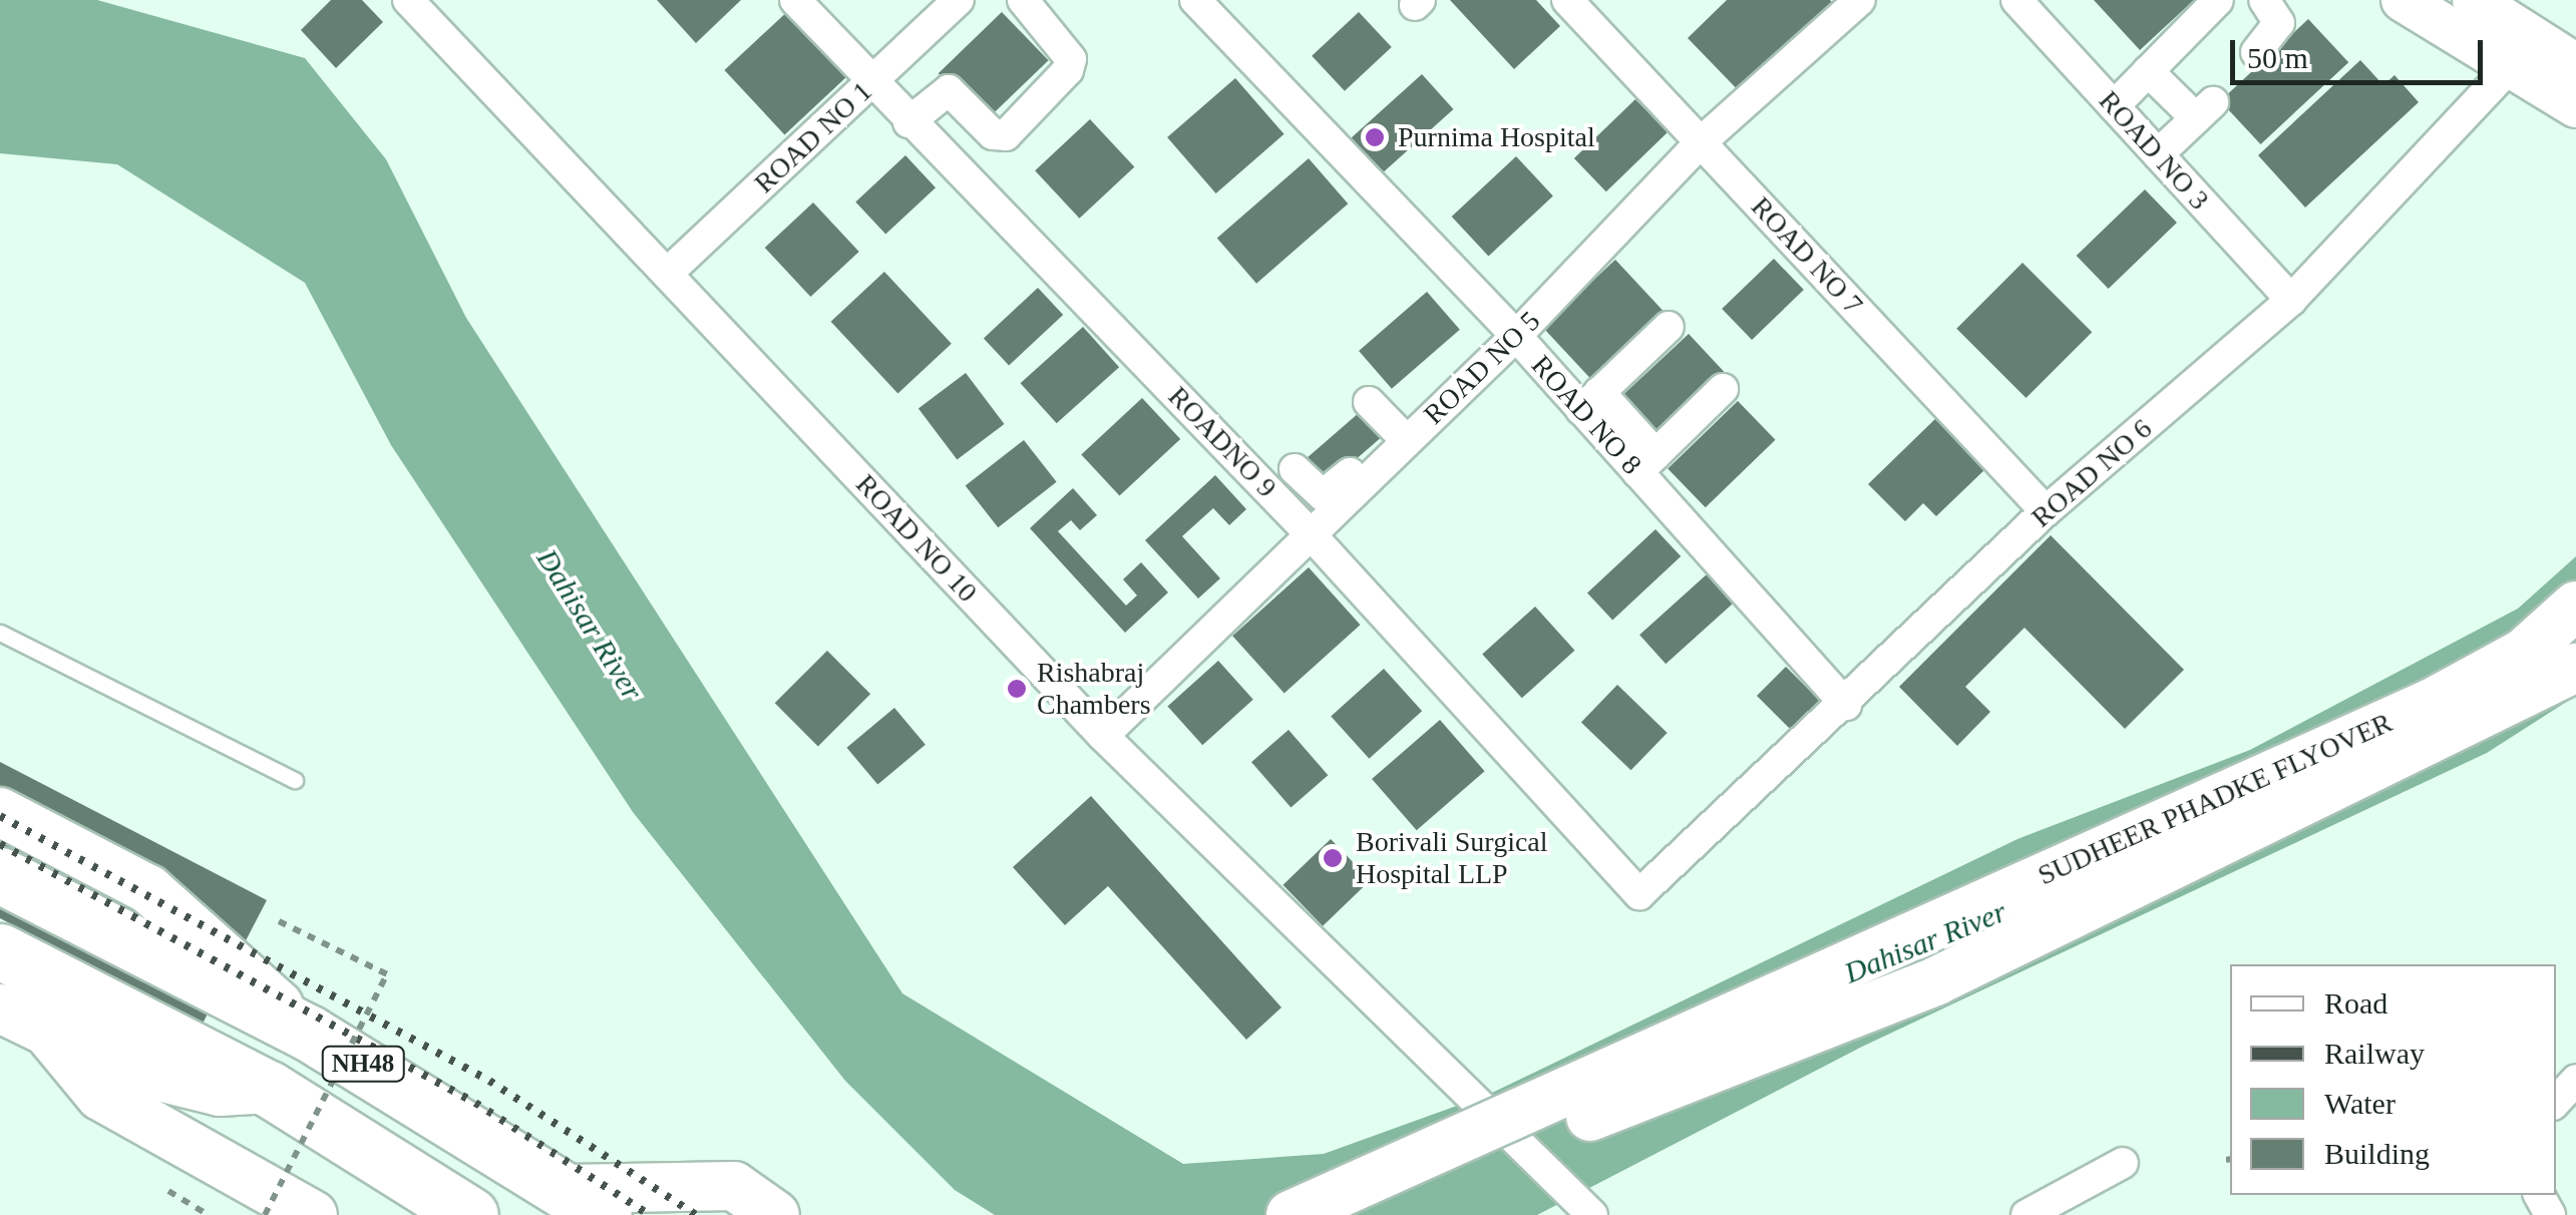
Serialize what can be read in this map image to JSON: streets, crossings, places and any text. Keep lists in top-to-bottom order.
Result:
{
  "streets": {
    "highway": ["NH48"],
    "main road": ["SUDHEER PHADKE FLYOVER"],
    "street": [
      "ROAD NO 1",
      "ROAD NO 3",
      "ROAD NO 7",
      "ROAD NO 5",
      "ROAD NO 8",
      "ROADNO 9",
      "ROAD NO 6",
      "ROAD NO 10"
    ]
  },
  "crossings": [
    ["ROAD NO 1", "ROADNO 9"],
    ["ROAD NO 1", "ROAD NO 10"],
    ["ROAD NO 3", "ROAD NO 6"],
    ["ROAD NO 7", "ROAD NO 5"],
    ["ROAD NO 7", "ROAD NO 6"],
    ["ROAD NO 5", "ROAD NO 8"],
    ["ROAD NO 5", "ROADNO 9"],
    ["ROAD NO 5", "ROAD NO 10"],
    ["ROAD NO 8", "ROAD NO 6"],
    ["ROADNO 9", "ROAD NO 6"]
  ],
  "water": ["Dahisar River"],
  "places": ["Purnima Hospital", "Rishabraj Chambers", "Borivali Surgical Hospital LLP"],
  "legend": [
    "Road",
    "Railway",
    "Water",
    "Building"
  ],
  "scale_bar": "50 m"
}
